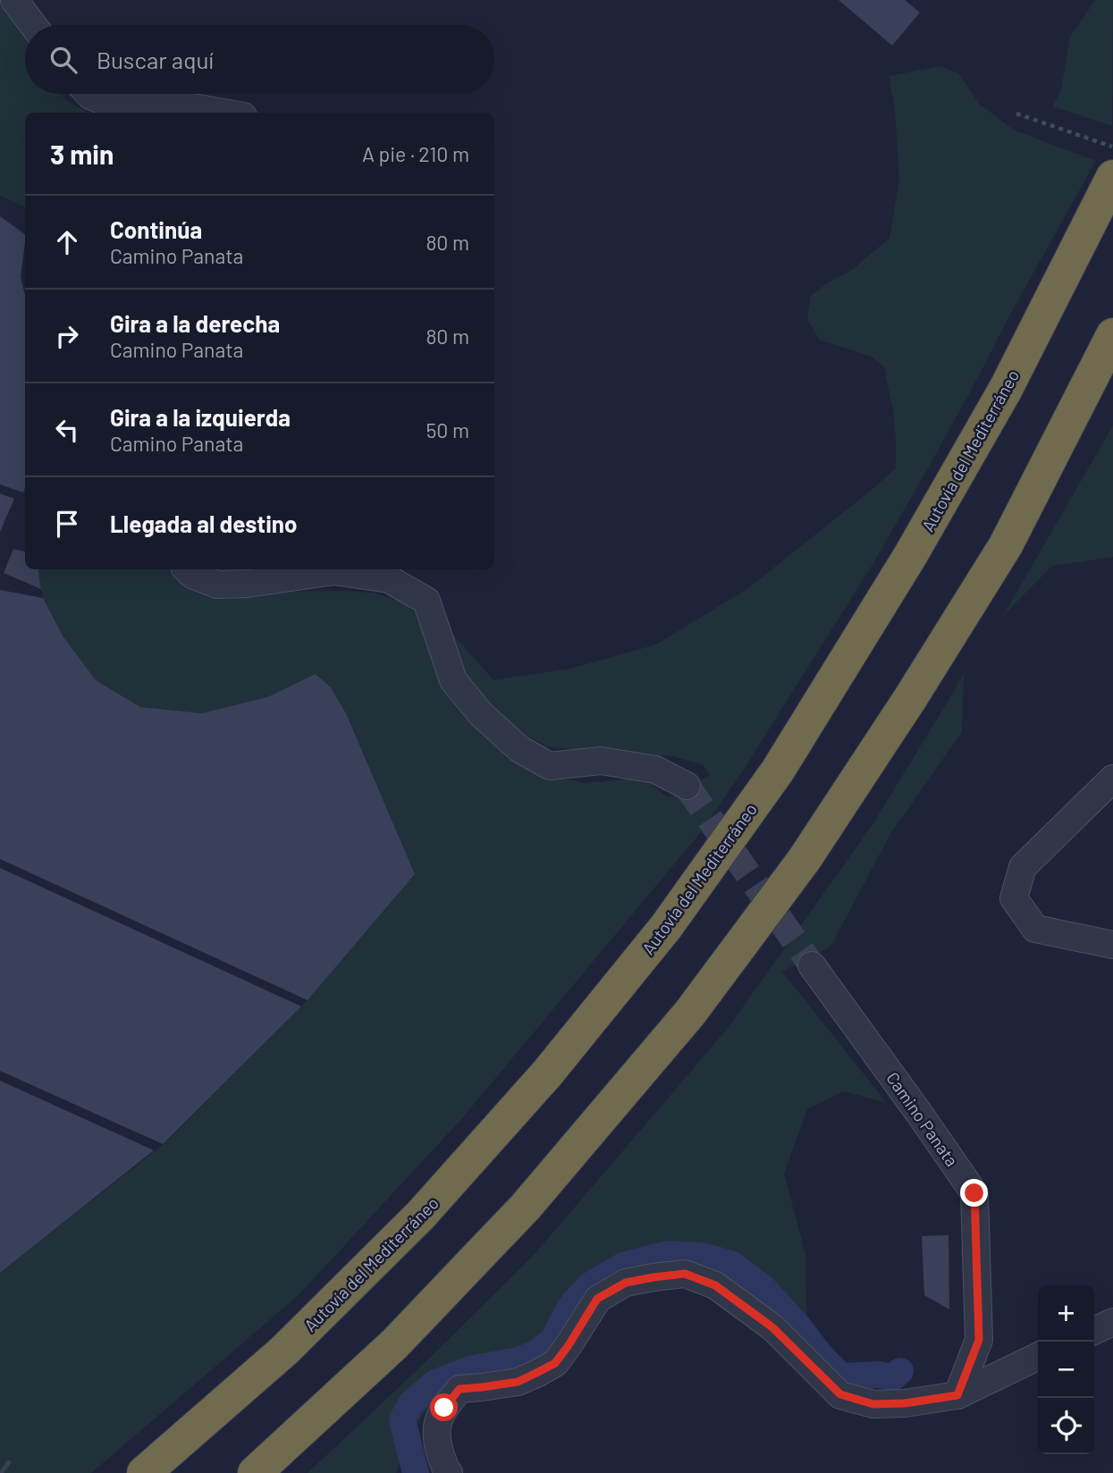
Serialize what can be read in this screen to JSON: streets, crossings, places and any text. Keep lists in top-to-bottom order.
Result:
{
  "streets": {
    "highway": ["Autovía del Mediterráneo"],
    "street": ["Camino Panata"]
  },
  "page": {
    "search": "Buscar aquí",
    "heading": ["3 min", "A pie · 210 m"],
    "list": [
      ["Continúa", "Camino Panata", "80 m"],
      ["Gira a la derecha", "Camino Panata", "80 m"],
      ["Gira a la izquierda", "Camino Panata", "50 m"],
      "Llegada al destino"
    ],
    "map_buttons": ["+", "−"]
  }
}
